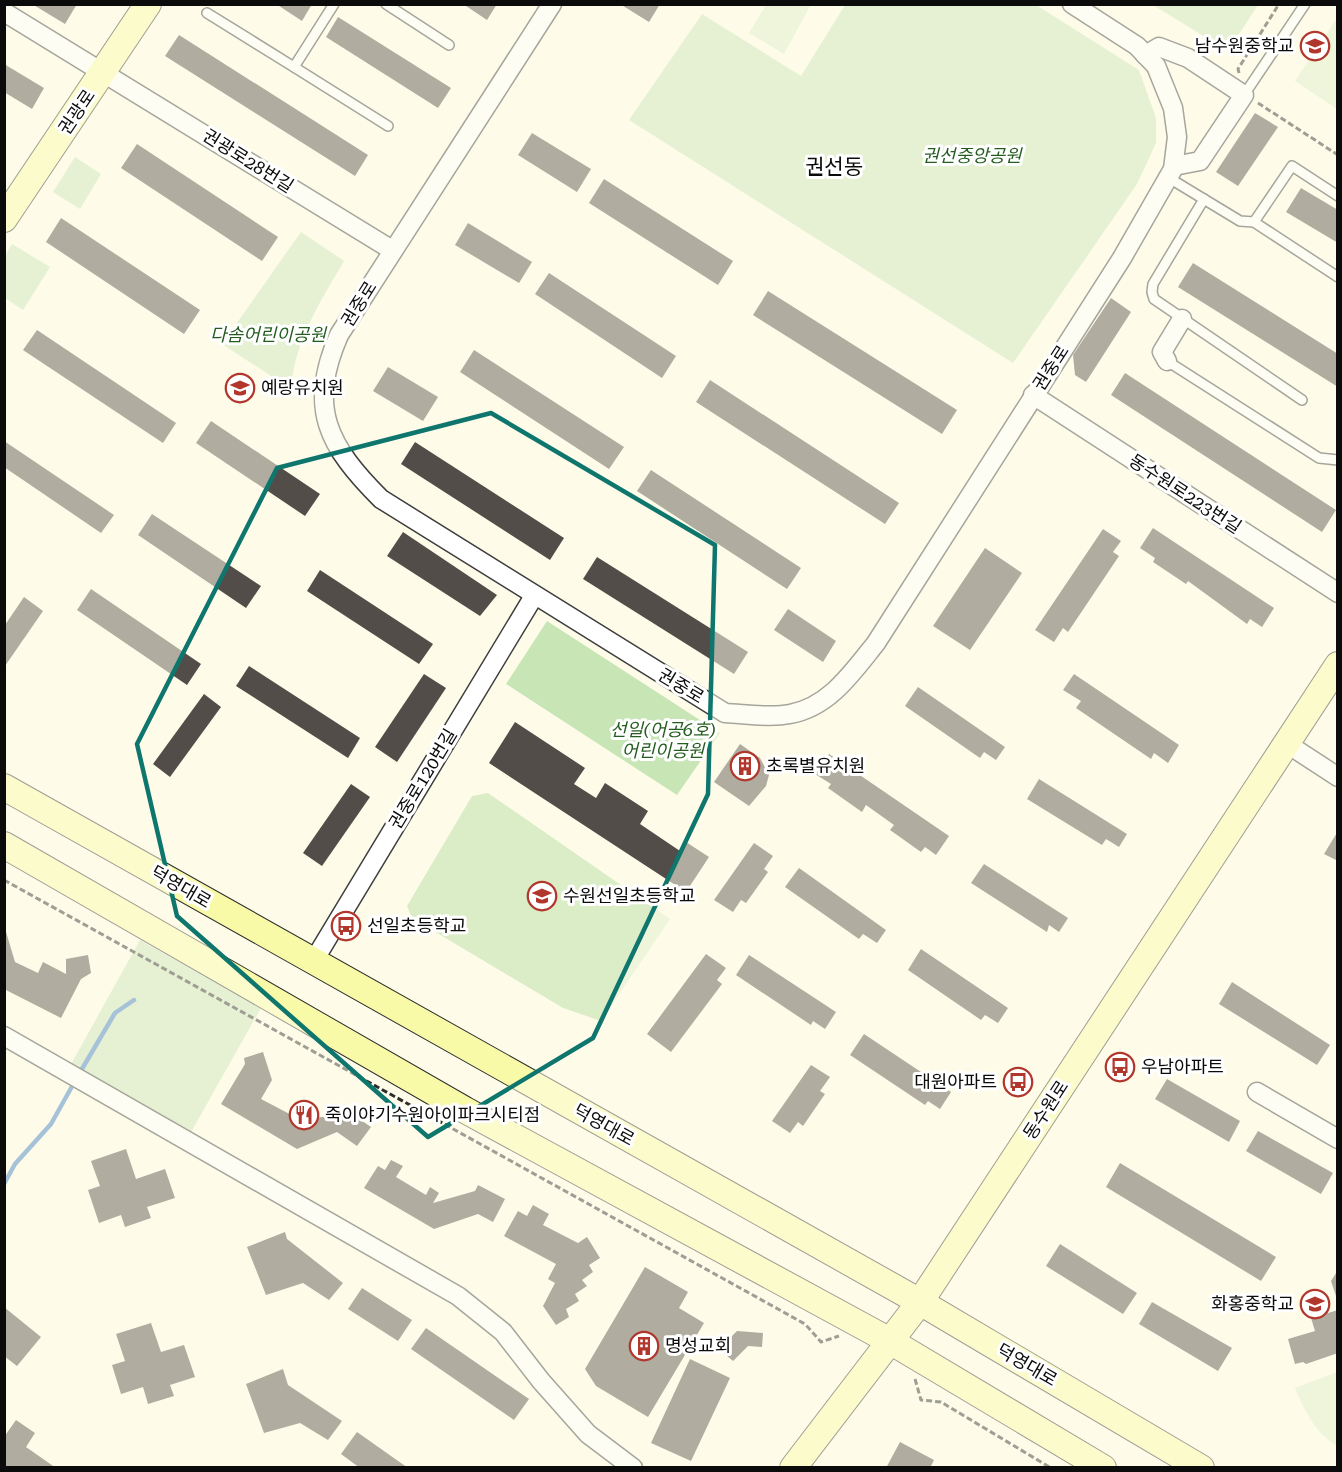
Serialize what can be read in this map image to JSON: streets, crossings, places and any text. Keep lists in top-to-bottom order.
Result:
{
  "streets": {
    "main road": ["권광로", "덕영대로", "동수원로"],
    "street": [
      "권광로28번길",
      "권중로",
      "동수원로223번길",
      "권중로120번길"
    ]
  },
  "crossings": [
    ["권광로", "권광로28번길"],
    ["권광로28번길", "권중로"],
    ["권중로", "동수원로223번길"],
    ["권중로", "권중로120번길"],
    ["권중로120번길", "덕영대로"],
    ["덕영대로", "동수원로"]
  ],
  "districts": ["권선동"],
  "parks": ["권선중앙공원", "다솜어린이공원", "선일(어공6호) 어린이공원"],
  "places": {
    "school or university": [
      "남수원중학교",
      "예랑유치원",
      "수원선일초등학교",
      "화홍중학교"
    ],
    "building": ["초록별유치원", "명성교회"],
    "bus stop": ["선일초등학교", "우남아파트", "대원아파트"],
    "restaurant": ["죽이야기수원아이파크시티점"]
  }
}
